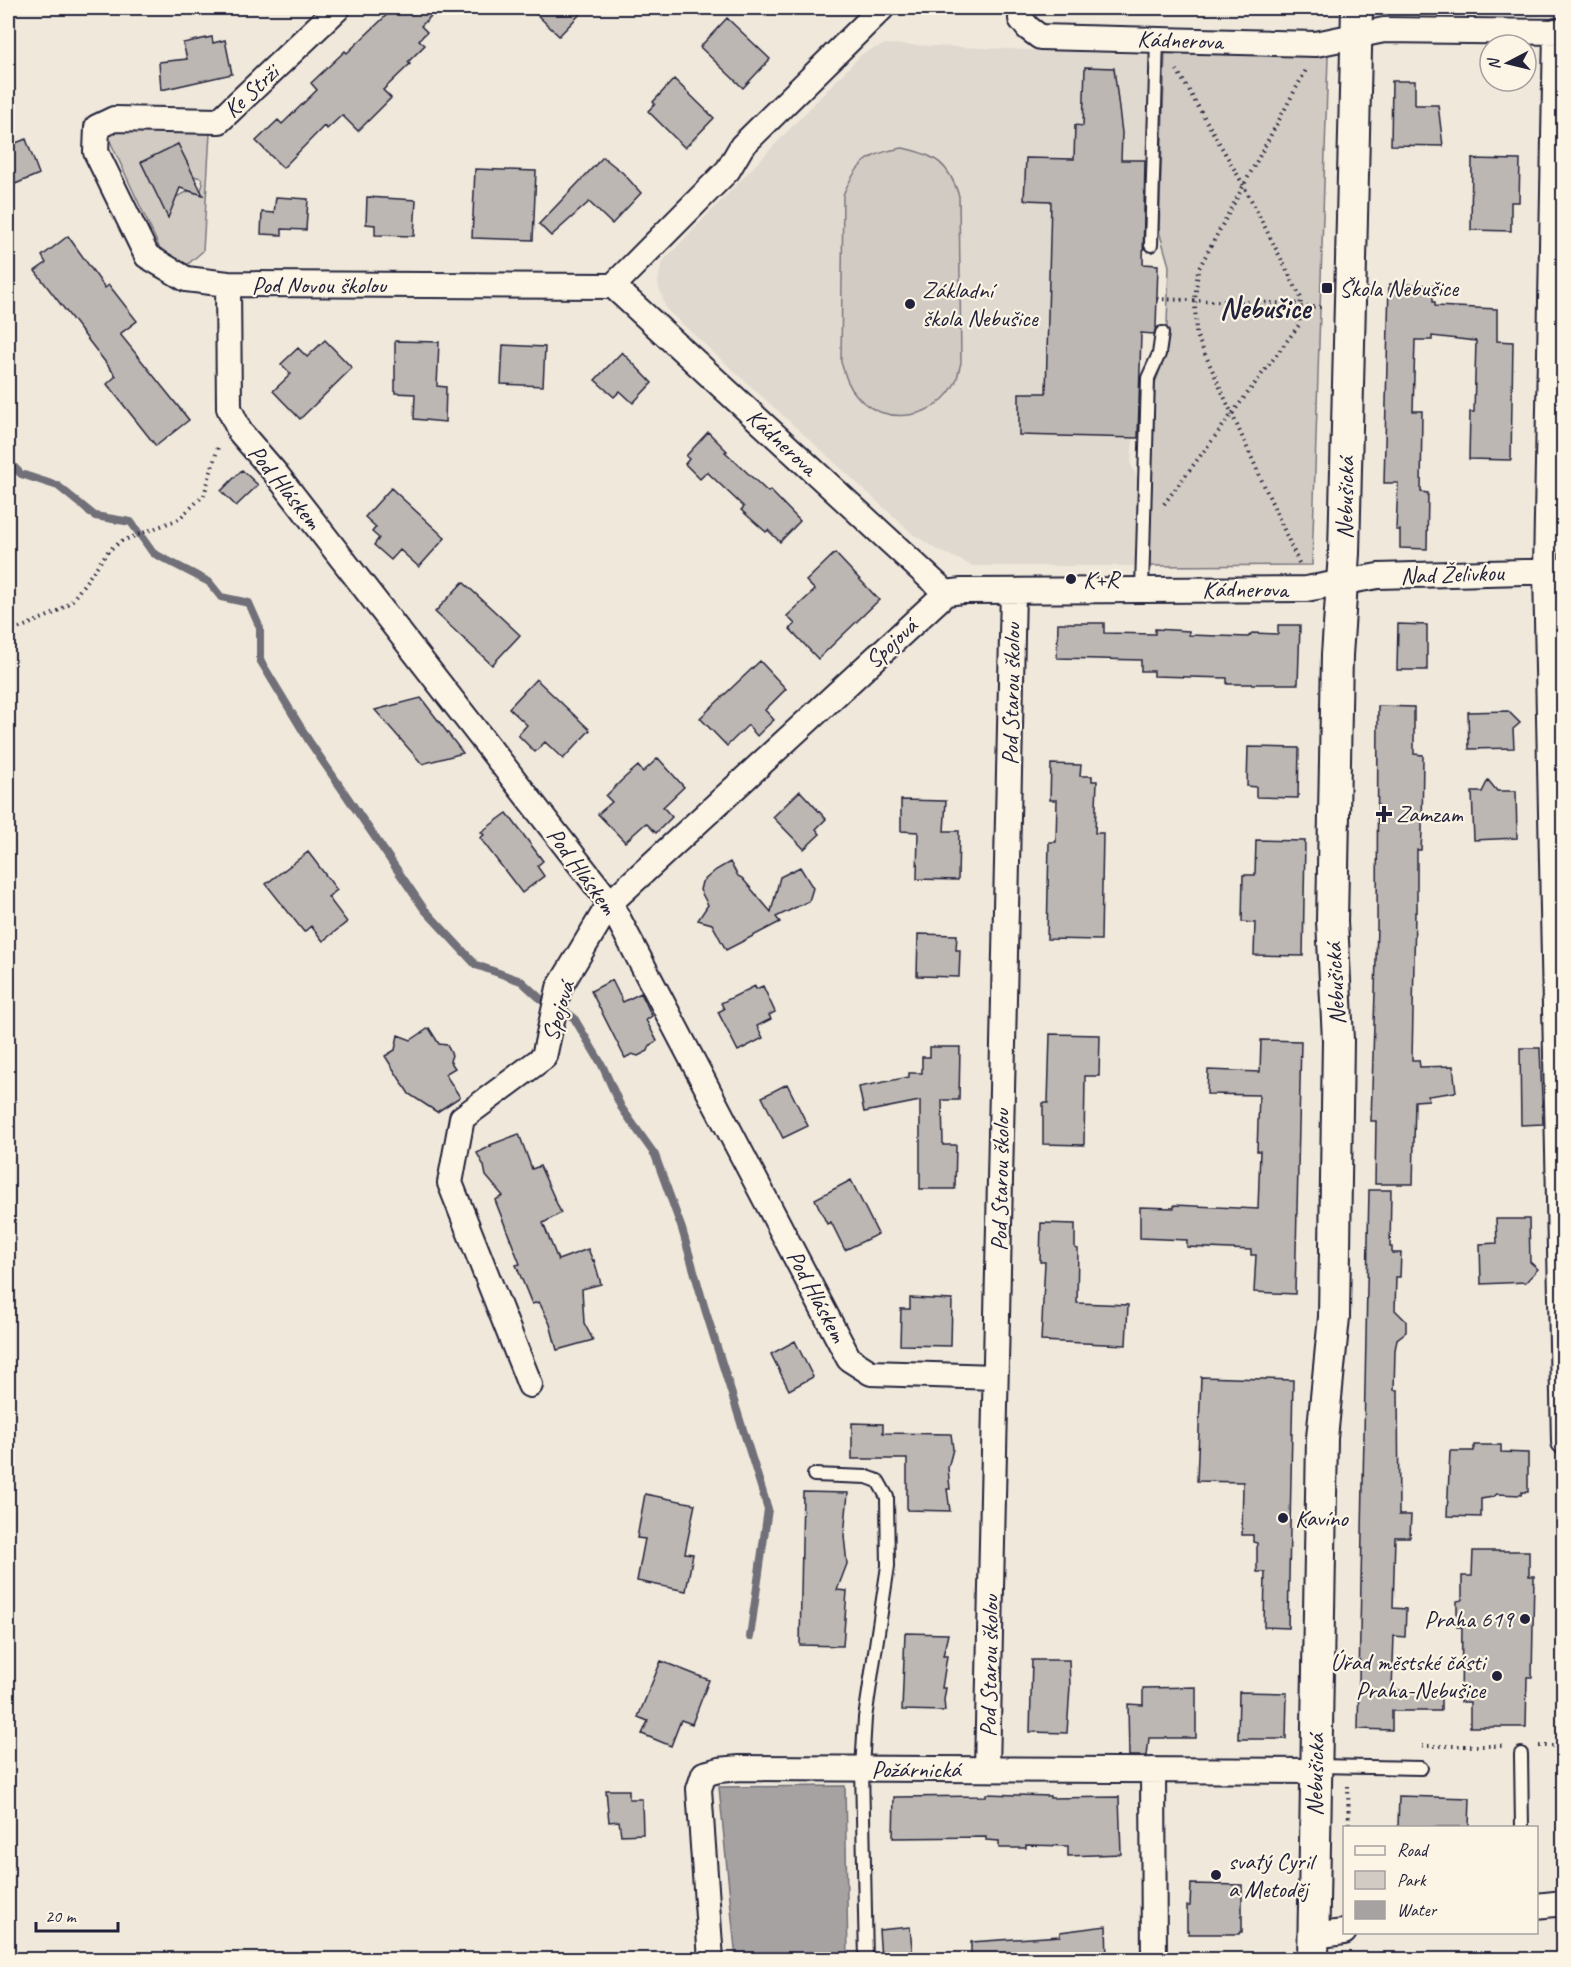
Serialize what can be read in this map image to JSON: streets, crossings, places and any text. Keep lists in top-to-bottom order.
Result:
{
  "streets": {
    "street": [
      "Kádnerova",
      "Ke Strži",
      "Pod Novou školou",
      "Pod Hláskem",
      "Nebušická",
      "Nad Želivkou",
      "Spojová",
      "Pod Starou školou",
      "Požárnická"
    ]
  },
  "crossings": [
    ["Kádnerova", "Pod Novou školou"],
    ["Kádnerova", "Nebušická"],
    ["Kádnerova", "Nad Želivkou"],
    ["Kádnerova", "Spojová"],
    ["Kádnerova", "Pod Starou školou"],
    ["Ke Strži", "Pod Novou školou"],
    ["Pod Novou školou", "Pod Hláskem"],
    ["Pod Hláskem", "Spojová"],
    ["Pod Hláskem", "Pod Starou školou"],
    ["Nebušická", "Nad Želivkou"],
    ["Nebušická", "Požárnická"],
    ["Pod Starou školou", "Požárnická"]
  ],
  "districts": ["Nebušice"],
  "places": {
    "transit": ["Škola Nebušice"],
    "other": [
      "Základní škola Nebušice",
      "K+R",
      "Kavíno",
      "Praha 619",
      "Úřad městské části Praha-Nebušice",
      "svatý Cyril a Metoděj"
    ],
    "health": ["Zamzam"]
  },
  "legend": ["Road", "Park", "Water"],
  "scale_bar": "20 m",
  "north": "left"
}
